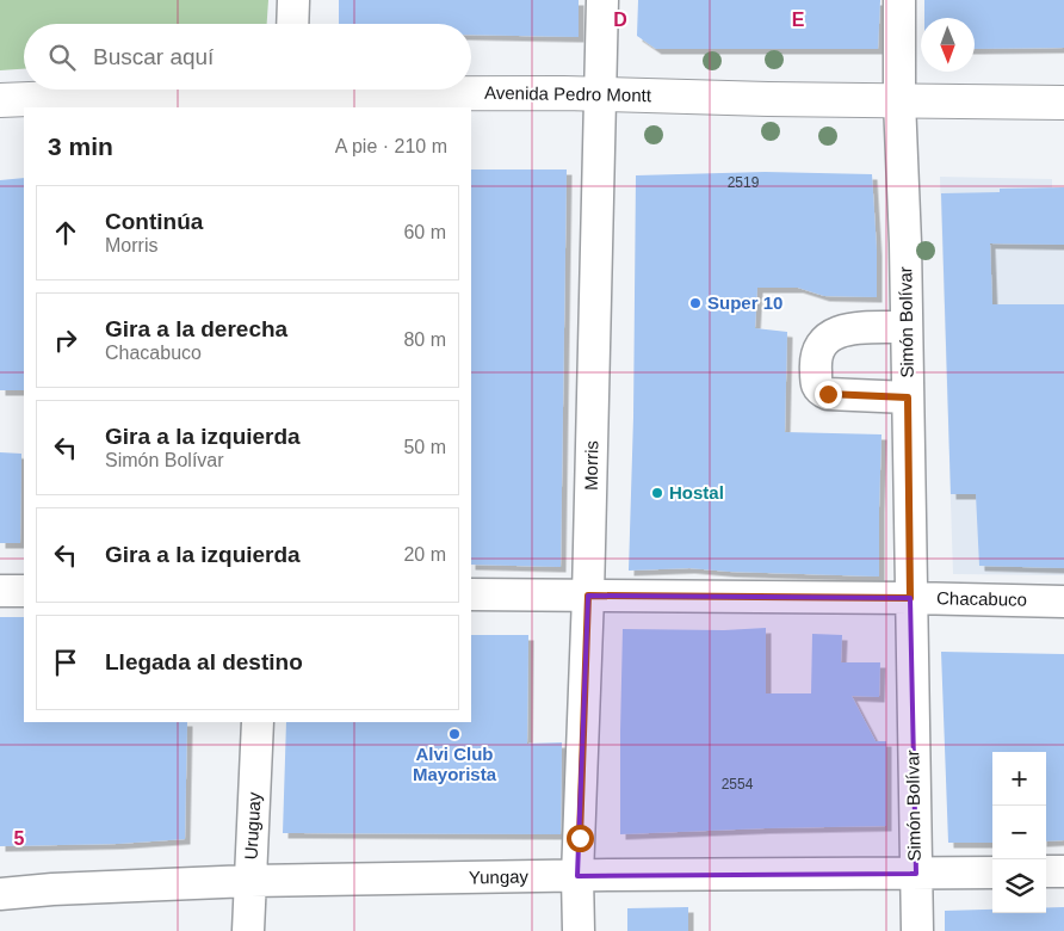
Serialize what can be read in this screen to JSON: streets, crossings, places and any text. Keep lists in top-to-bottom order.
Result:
{
  "streets": {
    "main road": ["Avenida Pedro Montt"],
    "street": [
      "Simón Bolívar",
      "Morris",
      "Chacabuco",
      "Uruguay",
      "Yungay"
    ]
  },
  "crossings": [
    ["Avenida Pedro Montt", "Simón Bolívar"],
    ["Avenida Pedro Montt", "Morris"],
    ["Simón Bolívar", "Chacabuco"],
    ["Simón Bolívar", "Yungay"],
    ["Morris", "Chacabuco"],
    ["Morris", "Yungay"],
    ["Uruguay", "Yungay"]
  ],
  "places": ["Super 10", "Hostal", "Alvi Club Mayorista"],
  "house_numbers": ["2519", "2554"],
  "north": "bottom",
  "page": {
    "search": "Buscar aquí",
    "heading": ["3 min", "A pie · 210 m"],
    "list": [
      ["Continúa", "Morris", "60 m"],
      ["Gira a la derecha", "Chacabuco", "80 m"],
      ["Gira a la izquierda", "Simón Bolívar", "50 m"],
      ["Gira a la izquierda", "20 m"],
      "Llegada al destino"
    ],
    "map_buttons": ["+", "−"]
  },
  "grid": {
    "columns": ["D", "E"],
    "rows": ["5"]
  }
}
